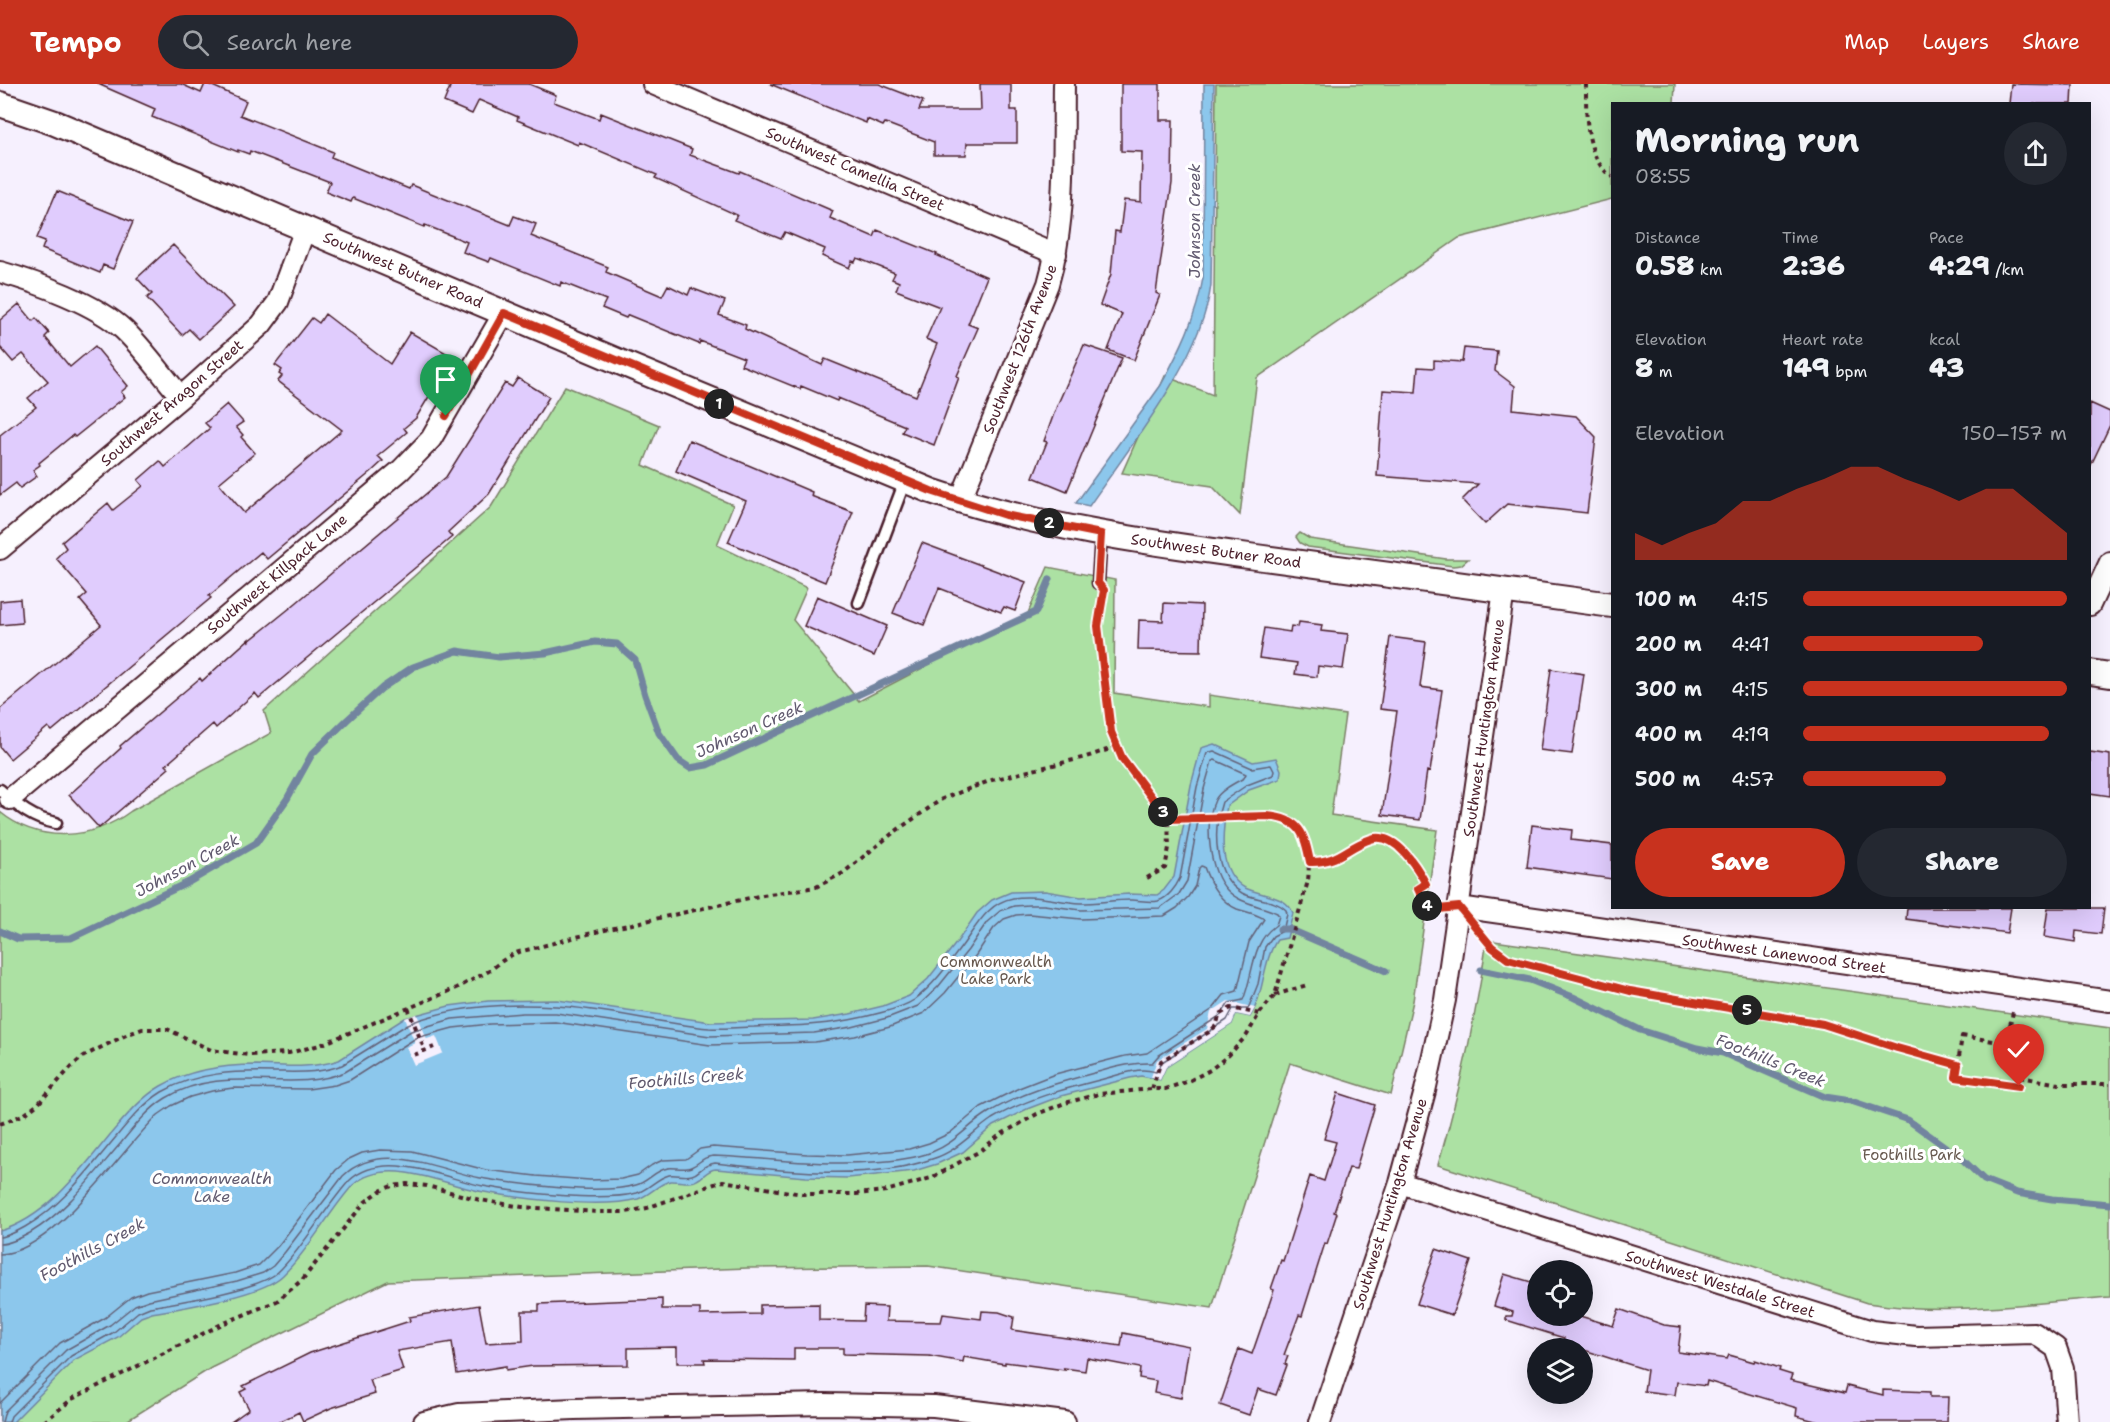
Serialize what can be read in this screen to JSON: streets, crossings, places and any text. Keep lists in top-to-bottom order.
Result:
{
  "streets": {
    "street": [
      "Southwest Camellia Street",
      "Southwest Butner Road",
      "Southwest 126th Avenue",
      "Southwest Aragon Street",
      "Southwest Killpack Lane",
      "Southwest Huntington Avenue",
      "Southwest Lanewood Street",
      "Southwest Westdale Street"
    ]
  },
  "crossings": [
    ["Southwest Camellia Street", "Southwest 126th Avenue"],
    ["Southwest Butner Road", "Southwest 126th Avenue"],
    ["Southwest Butner Road", "Southwest Aragon Street"],
    ["Southwest Butner Road", "Southwest Killpack Lane"],
    ["Southwest Butner Road", "Southwest Huntington Avenue"],
    ["Southwest Huntington Avenue", "Southwest Lanewood Street"],
    ["Southwest Huntington Avenue", "Southwest Westdale Street"]
  ],
  "water": ["Johnson Creek", "Foothills Creek", "Commonwealth Lake"],
  "parks": ["Commonwealth Lake Park", "Foothills Park"],
  "page": {
    "header": "Tempo",
    "search": "Search here",
    "nav": ["Map", "Layers", "Share"],
    "heading": ["Morning run", "08:55"],
    "stats": [
      ["Distance", "0.58 km"],
      ["Time", "2:36"],
      ["Pace", "4:29 /km"],
      ["Elevation", "8 m"],
      ["Heart rate", "149 bpm"],
      ["kcal", "43"]
    ],
    "pins": [
      "1",
      "2",
      "3",
      "4",
      "5"
    ],
    "chart": ["Elevation", "150–157 m"],
    "list": [
      {
        "name": "100 m",
        "note": "4:15"
      },
      {
        "name": "200 m",
        "note": "4:41"
      },
      {
        "name": "300 m",
        "note": "4:15"
      },
      {
        "name": "400 m",
        "note": "4:19"
      },
      {
        "name": "500 m",
        "note": "4:57"
      }
    ],
    "buttons": ["Save", "Share"]
  }
}
